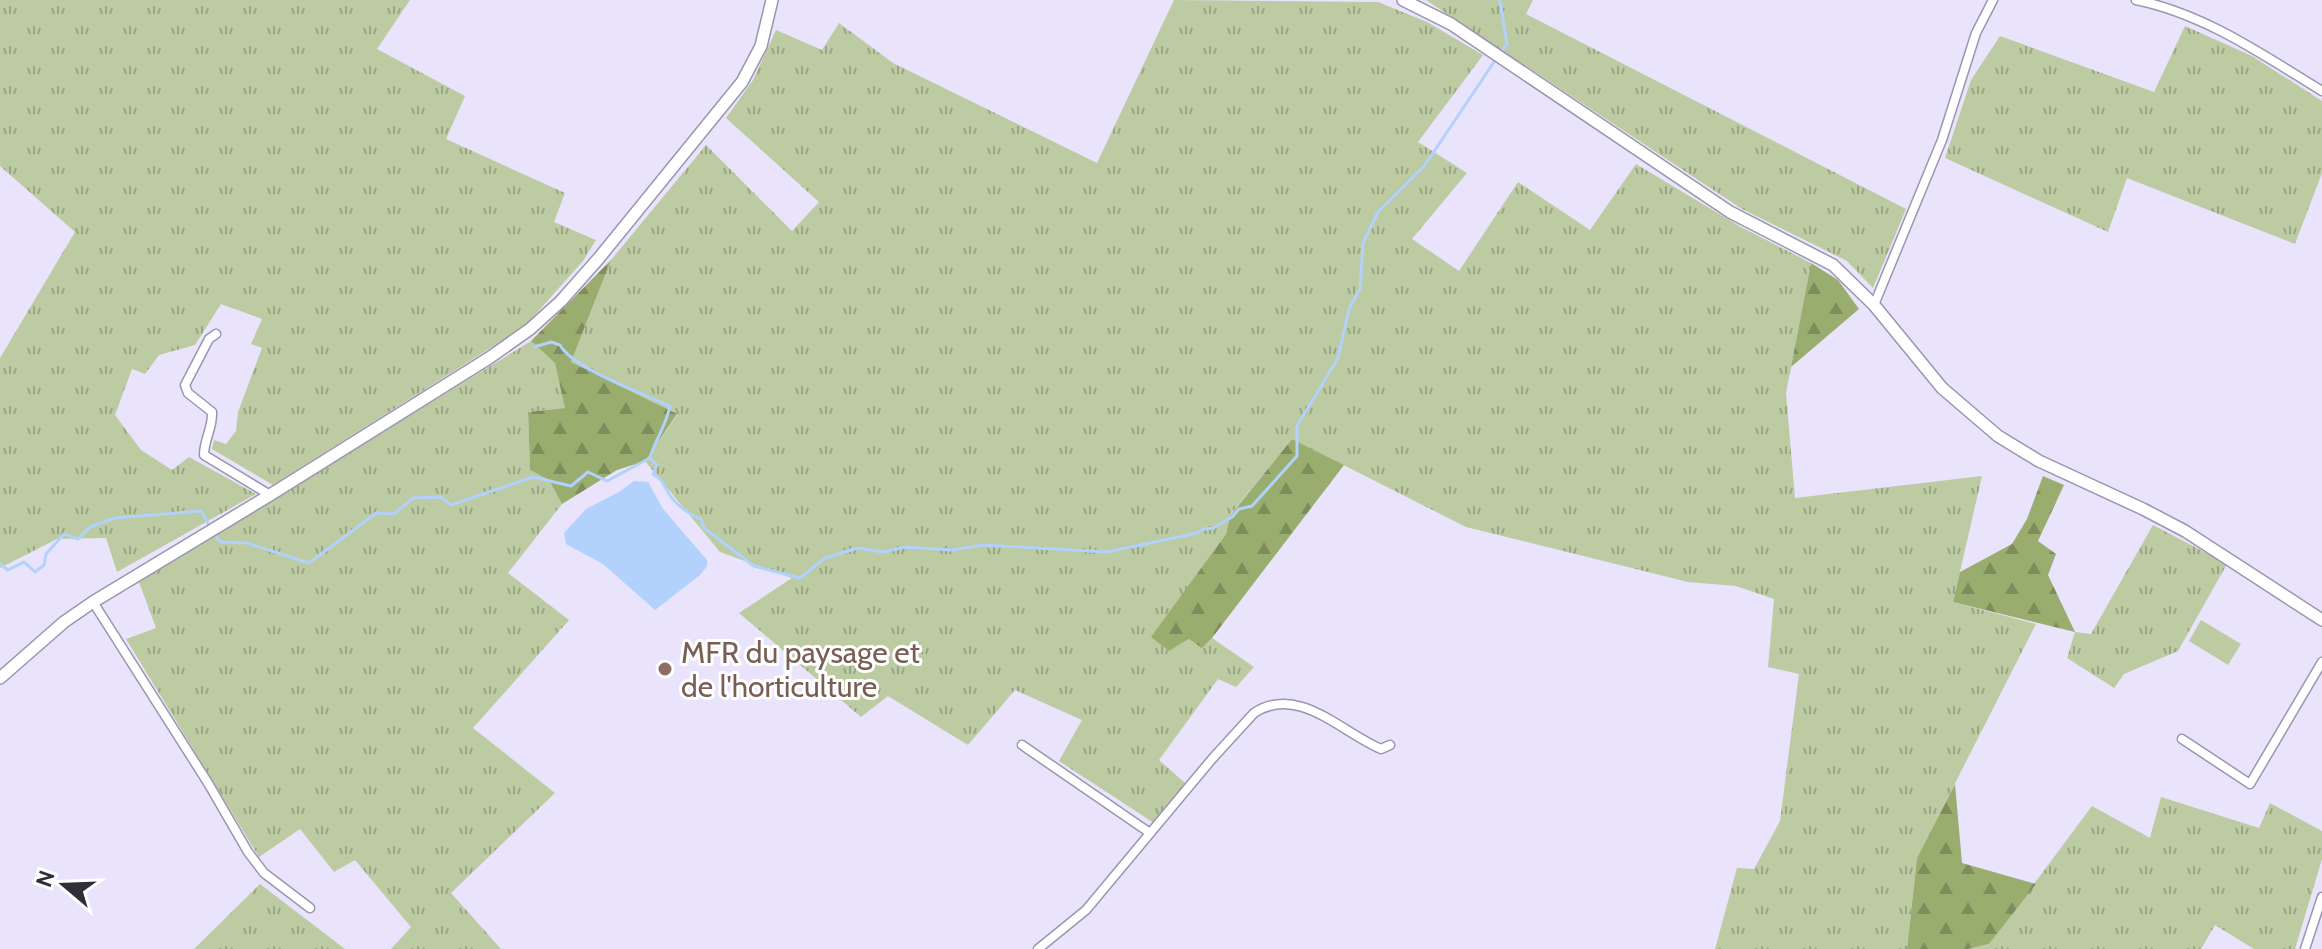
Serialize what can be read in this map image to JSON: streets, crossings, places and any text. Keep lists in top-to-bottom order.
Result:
{
  "places": ["MFR du paysage et de l'horticulture"],
  "north": "left"
}
